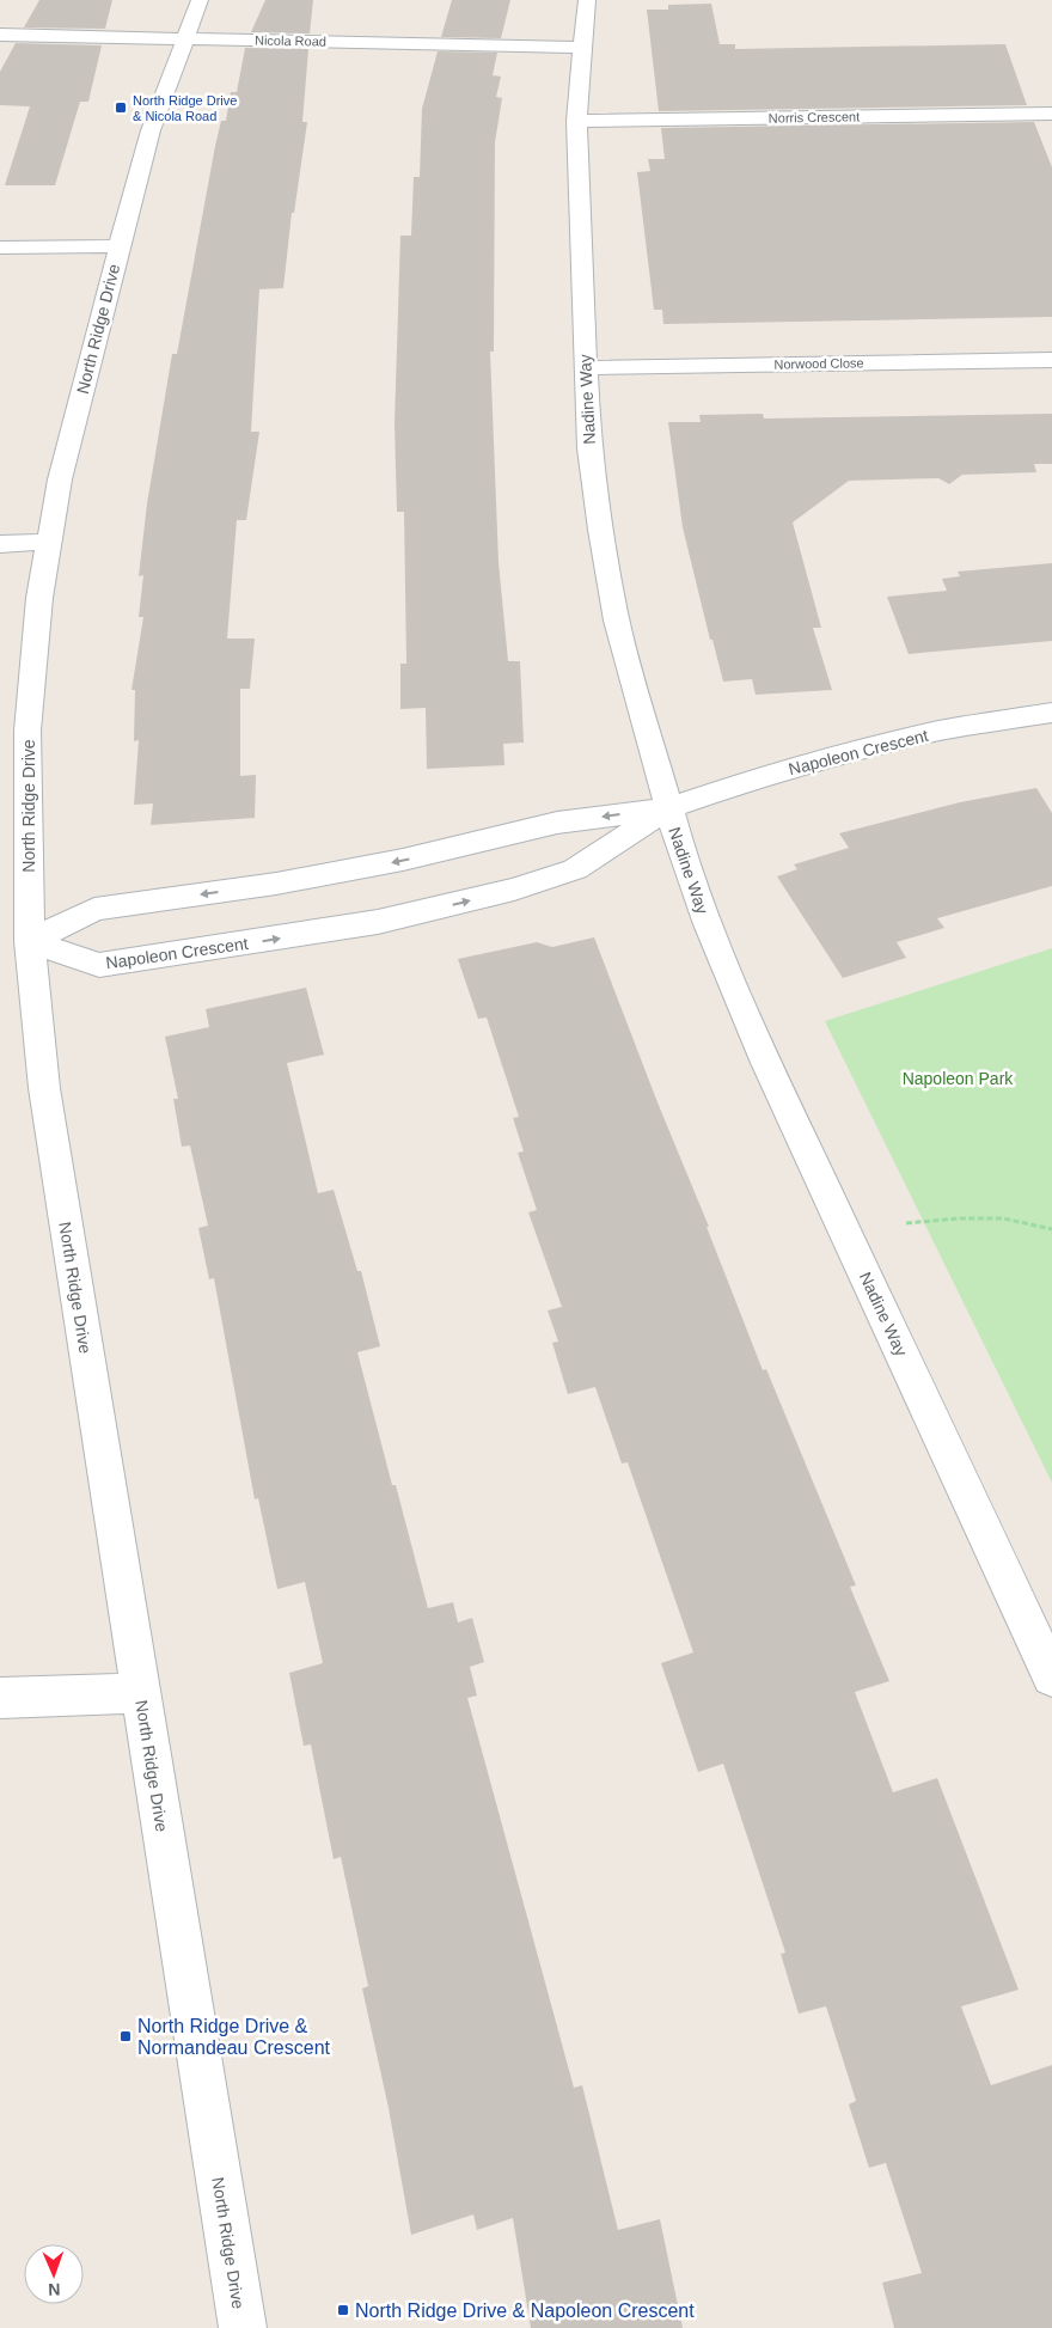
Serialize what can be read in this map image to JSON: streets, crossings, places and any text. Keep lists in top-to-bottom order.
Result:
{
  "streets": {
    "street": [
      "Nicola Road",
      "Norris Crescent",
      "North Ridge Drive",
      "Norwood Close",
      "Nadine Way",
      "Napoleon Crescent"
    ]
  },
  "crossings": [
    ["Nicola Road", "North Ridge Drive"],
    ["Nicola Road", "Nadine Way"],
    ["Norris Crescent", "Nadine Way"],
    ["North Ridge Drive", "Napoleon Crescent"],
    ["Norwood Close", "Nadine Way"],
    ["Nadine Way", "Napoleon Crescent"]
  ],
  "parks": ["Napoleon Park"],
  "places": {
    "transit": ["North Ridge Drive & Nicola Road", "North Ridge Drive & Normandeau Crescent", "North Ridge Drive & Napoleon Crescent"]
  },
  "north": "bottom"
}
